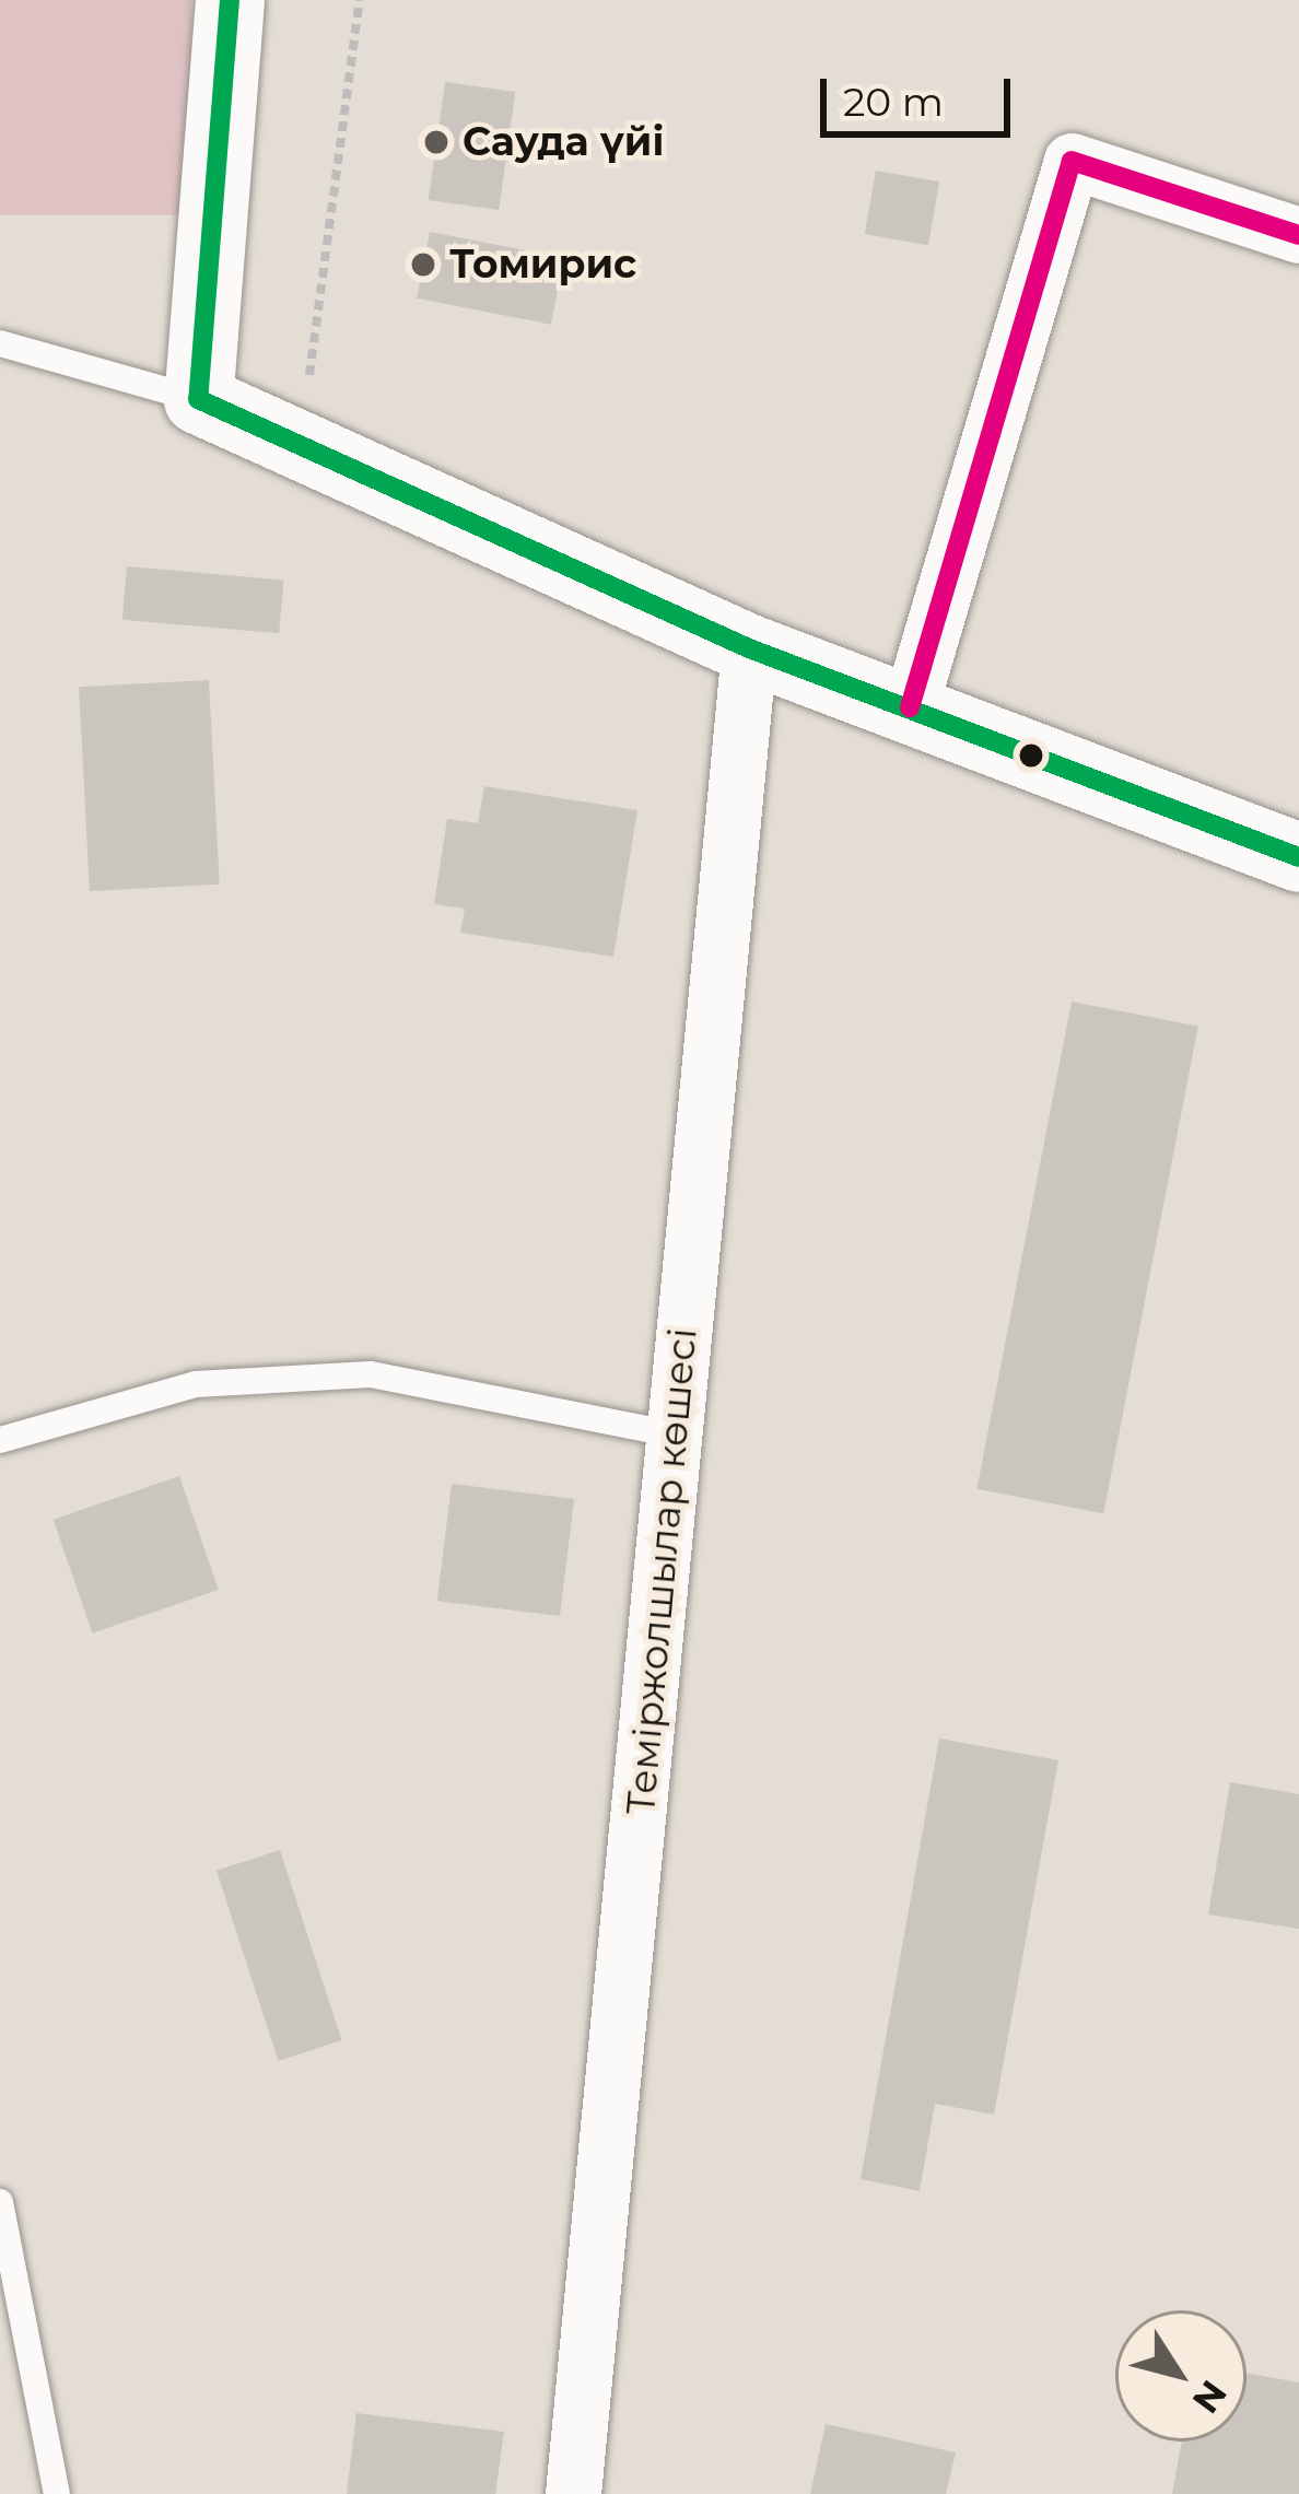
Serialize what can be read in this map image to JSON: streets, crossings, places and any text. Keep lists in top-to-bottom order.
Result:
{
  "streets": {
    "street": ["Теміржолшылар көшесі"]
  },
  "places": ["Сауда үйі", "Томирис"],
  "scale_bar": "20 m",
  "north": "bottom right"
}
